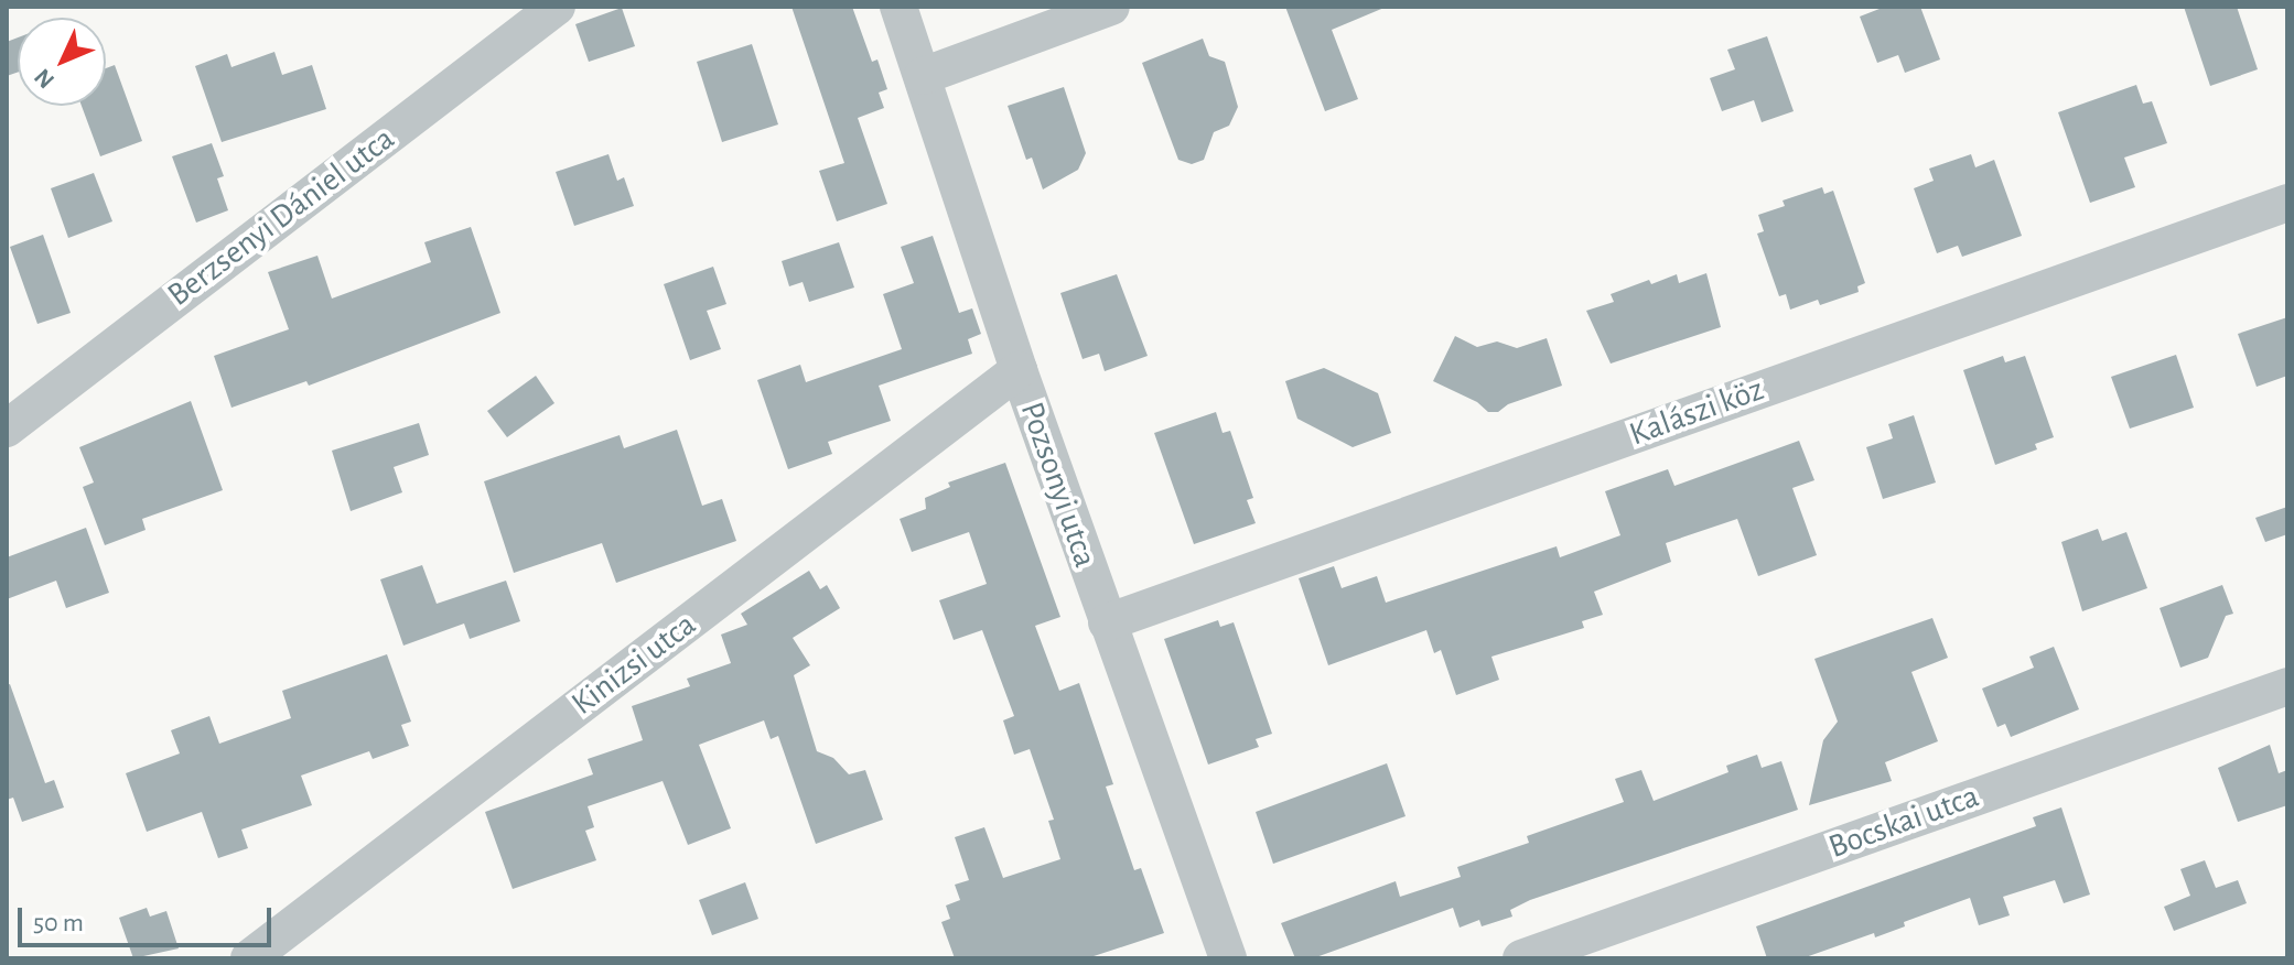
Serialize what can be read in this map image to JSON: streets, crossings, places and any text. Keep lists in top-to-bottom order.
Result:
{
  "streets": {
    "street": [
      "Berzsenyi Dániel utca",
      "Kalászi köz",
      "Pozsonyi utca",
      "Kinizsi utca",
      "Bocskai utca"
    ]
  },
  "crossings": [
    ["Kalászi köz", "Pozsonyi utca"],
    ["Pozsonyi utca", "Kinizsi utca"]
  ],
  "scale_bar": "50 m",
  "north": "bottom left"
}
